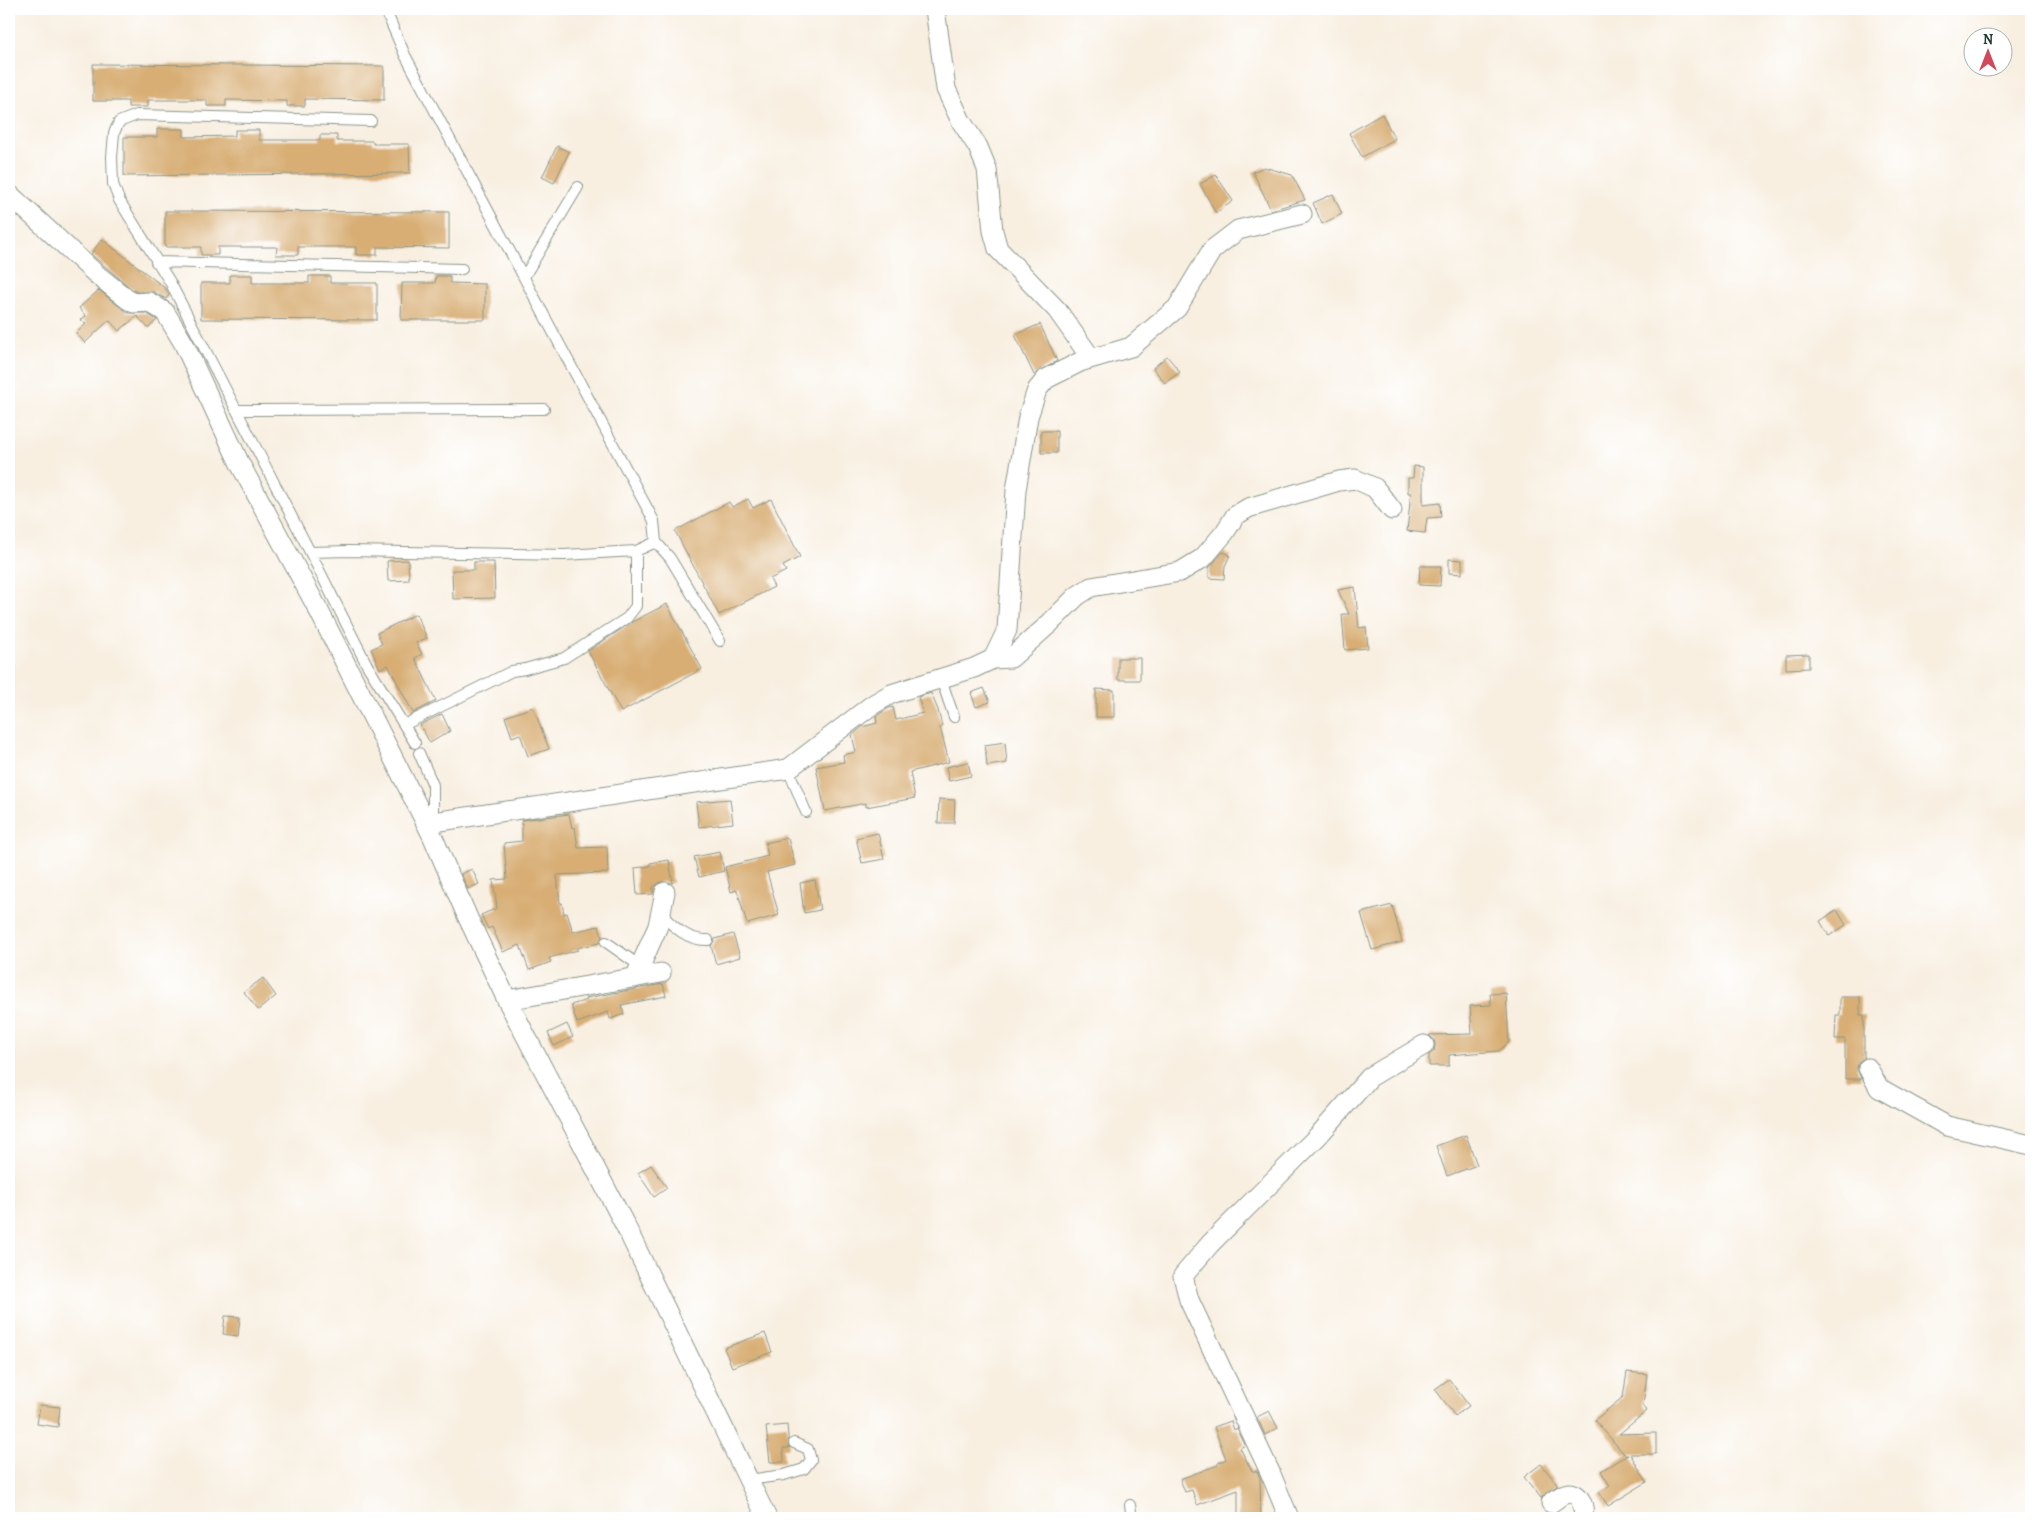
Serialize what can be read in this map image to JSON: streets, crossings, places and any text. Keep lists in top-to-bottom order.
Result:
{
  "north": "top"
}
